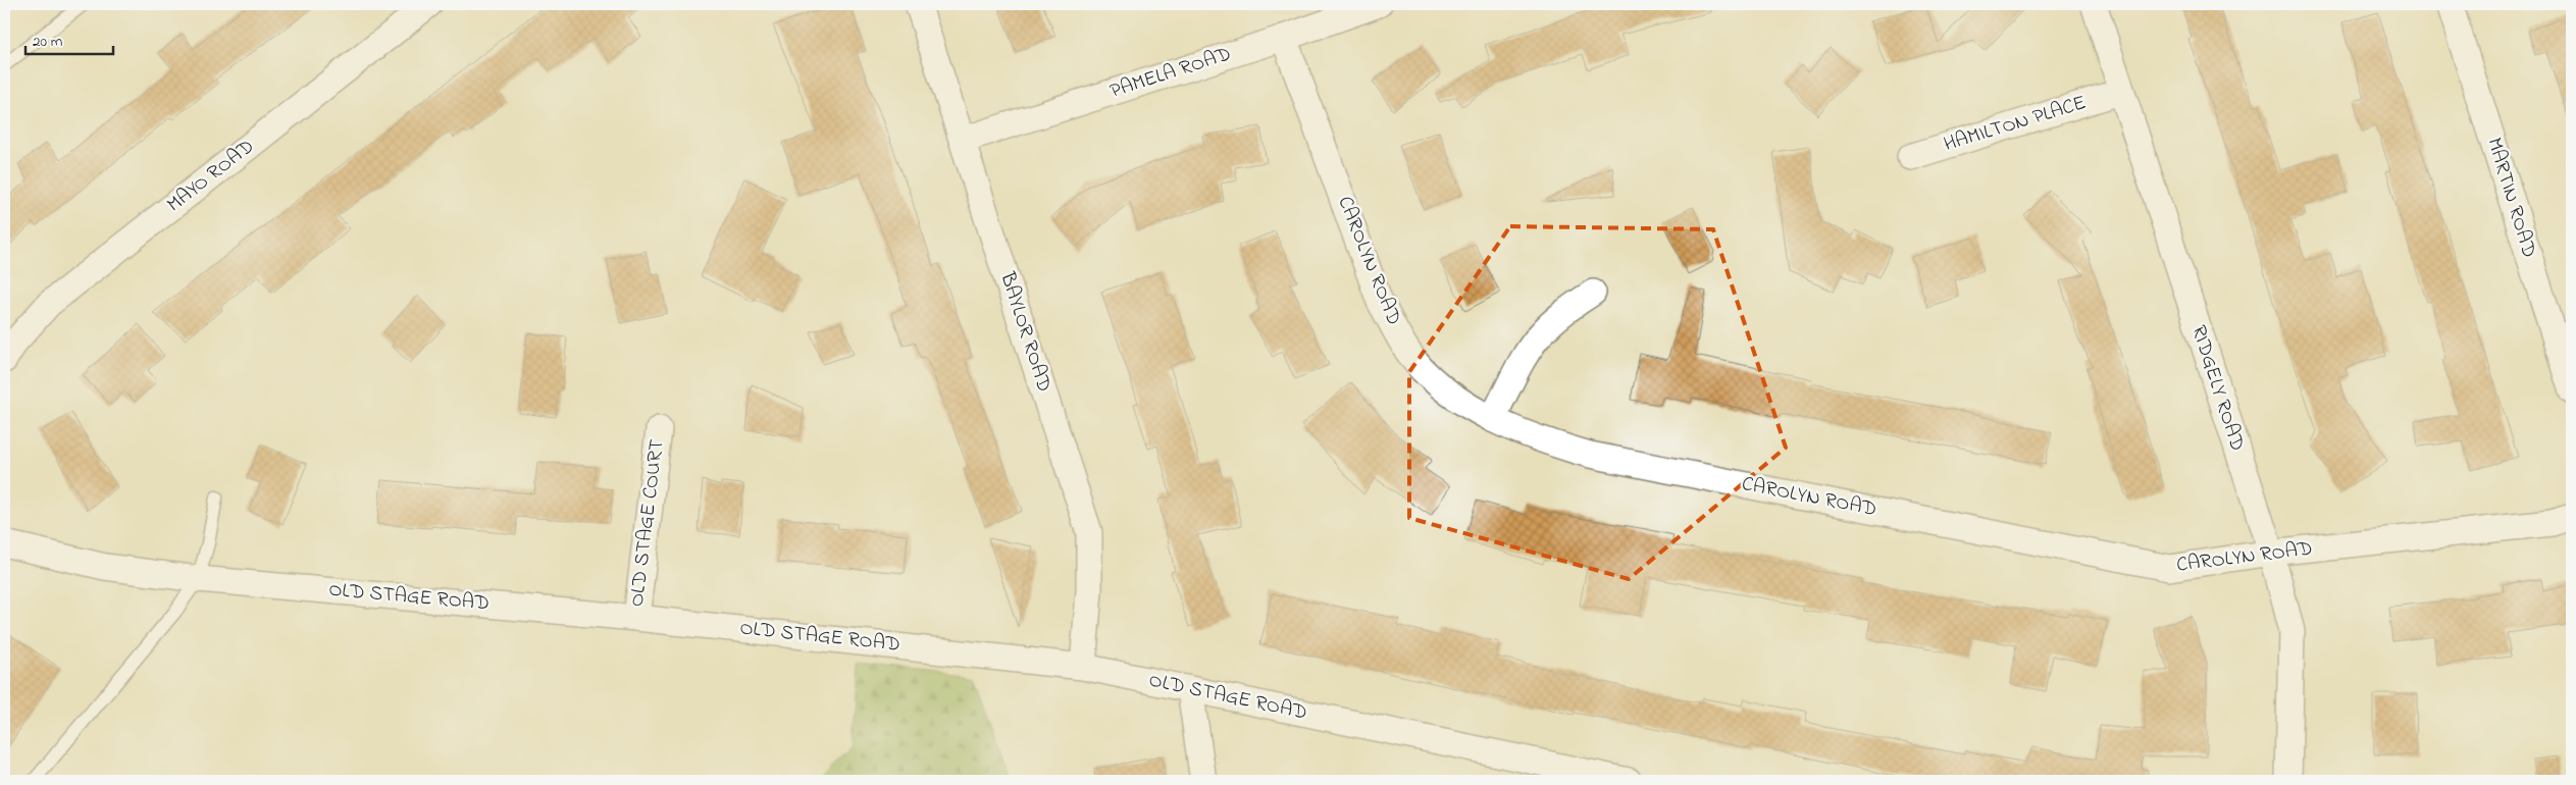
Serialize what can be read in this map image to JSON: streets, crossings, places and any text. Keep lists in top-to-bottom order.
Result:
{
  "streets": {
    "street": [
      "PAMELA ROAD",
      "HAMILTON PLACE",
      "MAYO ROAD",
      "MARTIN ROAD",
      "CAROLYN ROAD",
      "BAYLOR ROAD",
      "RIDGELY ROAD",
      "OLD STAGE COURT",
      "OLD STAGE ROAD"
    ]
  },
  "crossings": [
    ["PAMELA ROAD", "CAROLYN ROAD"],
    ["PAMELA ROAD", "BAYLOR ROAD"],
    ["HAMILTON PLACE", "RIDGELY ROAD"],
    ["CAROLYN ROAD", "RIDGELY ROAD"],
    ["BAYLOR ROAD", "OLD STAGE ROAD"],
    ["OLD STAGE COURT", "OLD STAGE ROAD"]
  ],
  "scale_bar": "20 m"
}
